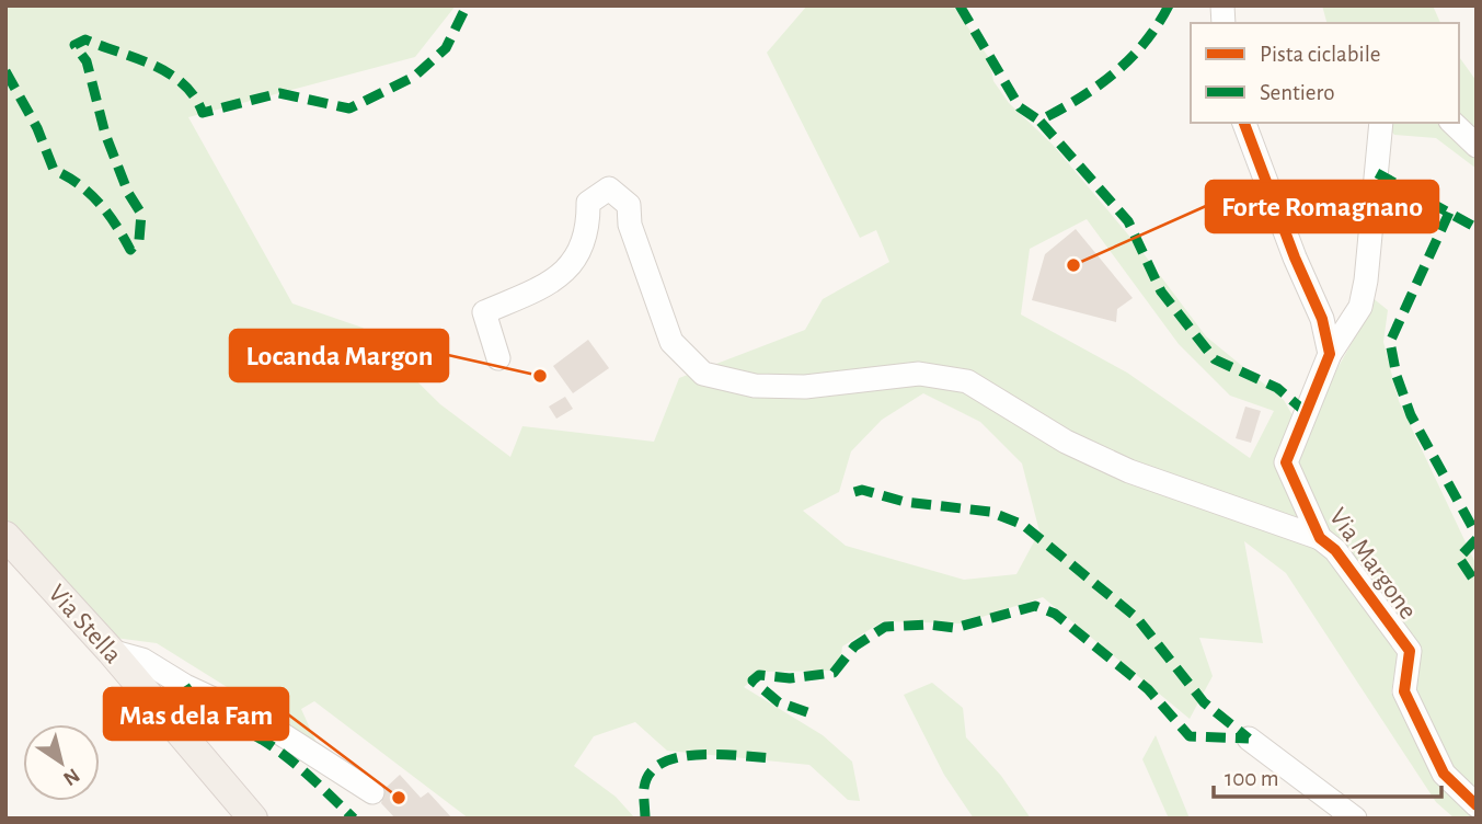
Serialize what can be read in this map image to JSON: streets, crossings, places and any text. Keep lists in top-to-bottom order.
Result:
{
  "streets": {
    "main road": ["Via Stella"],
    "street": ["Via Margone"]
  },
  "places": ["Forte Romagnano", "Locanda Margon", "Mas dela Fam"],
  "legend": ["Pista ciclabile", "Sentiero"],
  "scale_bar": "100 m",
  "north": "bottom right"
}
